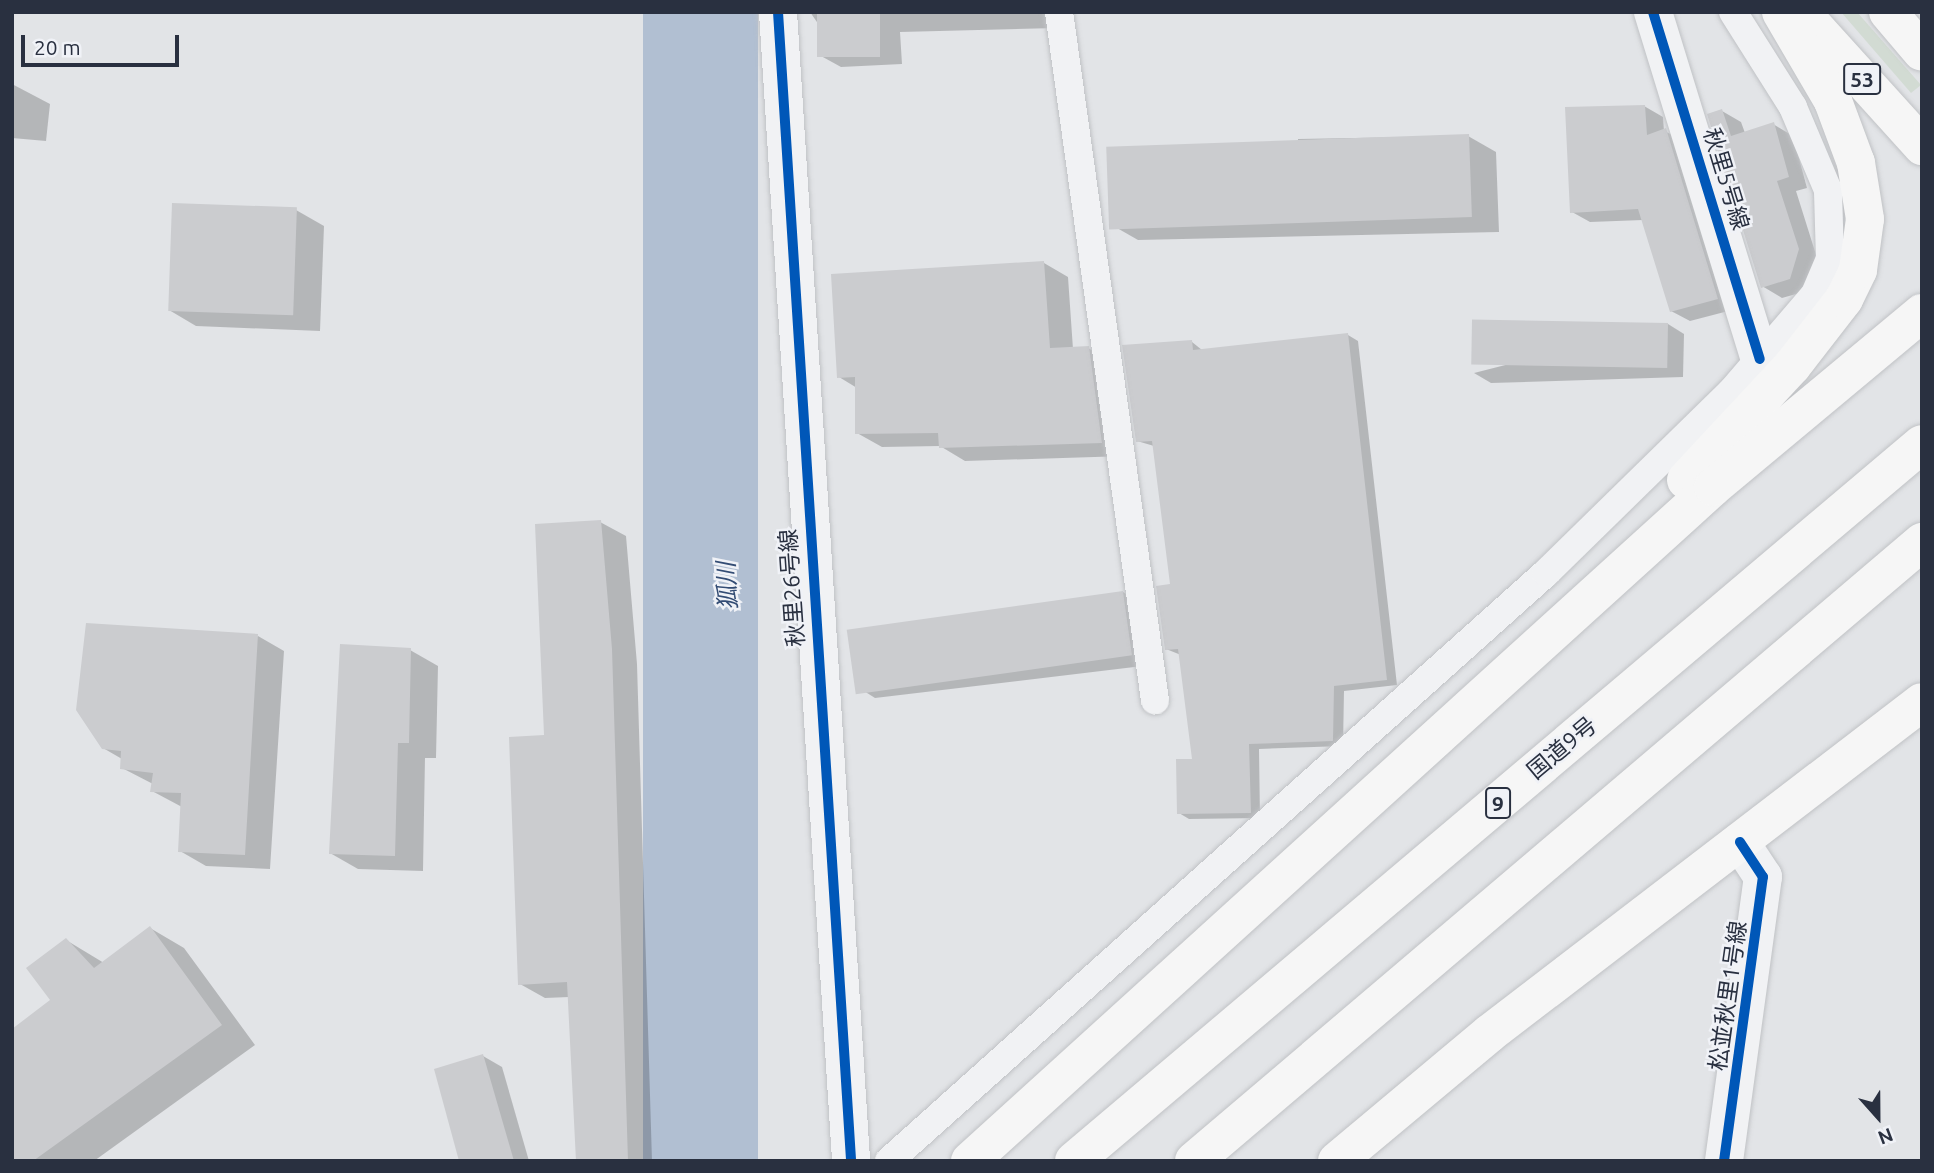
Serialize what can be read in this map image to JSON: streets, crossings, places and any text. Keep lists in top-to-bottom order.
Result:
{
  "streets": {
    "highway": ["53", "国道9号", "9"],
    "street": ["秋里5号線", "秋里26号線", "松並秋里1号線"]
  },
  "water": ["狐川"],
  "scale_bar": "20 m",
  "north": "bottom"
}
